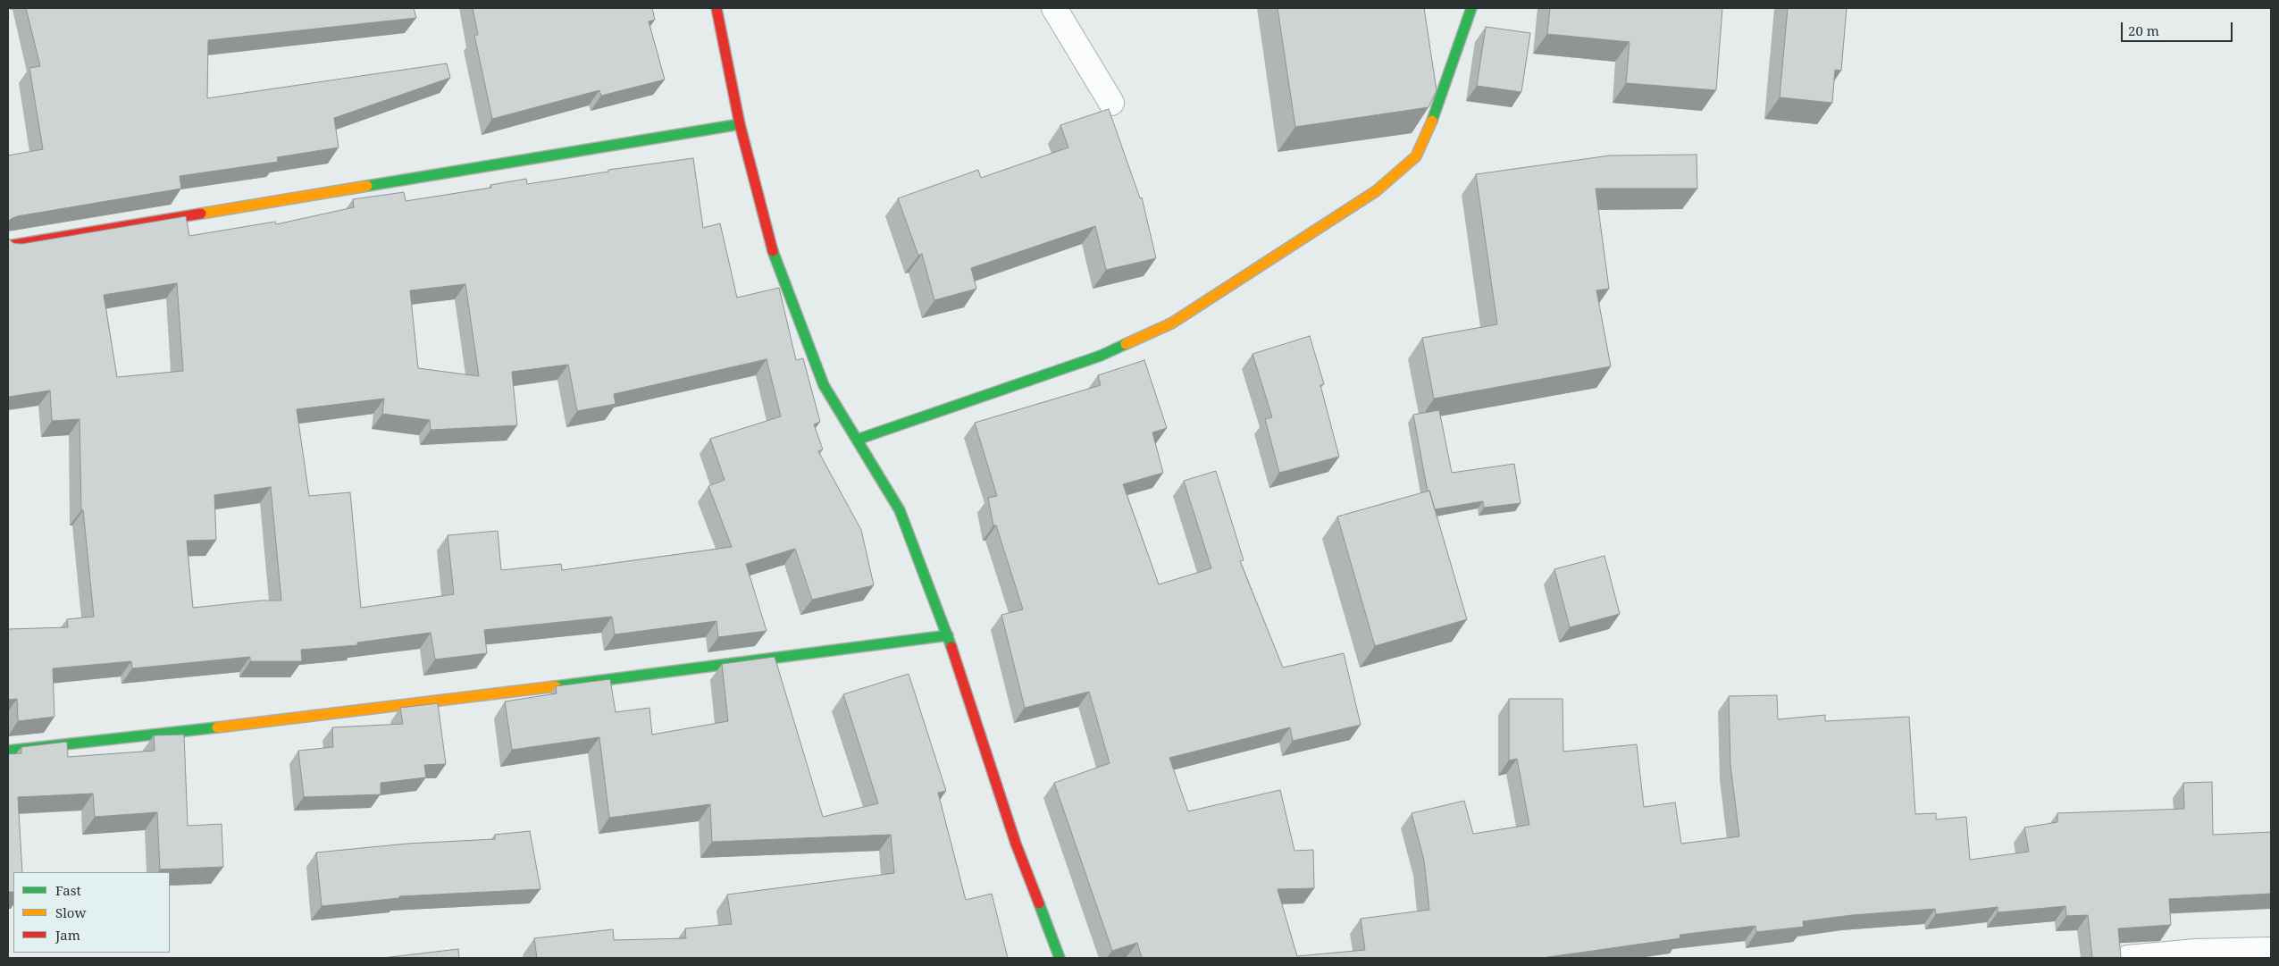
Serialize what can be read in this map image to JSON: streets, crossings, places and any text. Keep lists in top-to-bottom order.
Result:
{
  "legend": ["Fast", "Slow", "Jam"],
  "scale_bar": "20 m"
}
